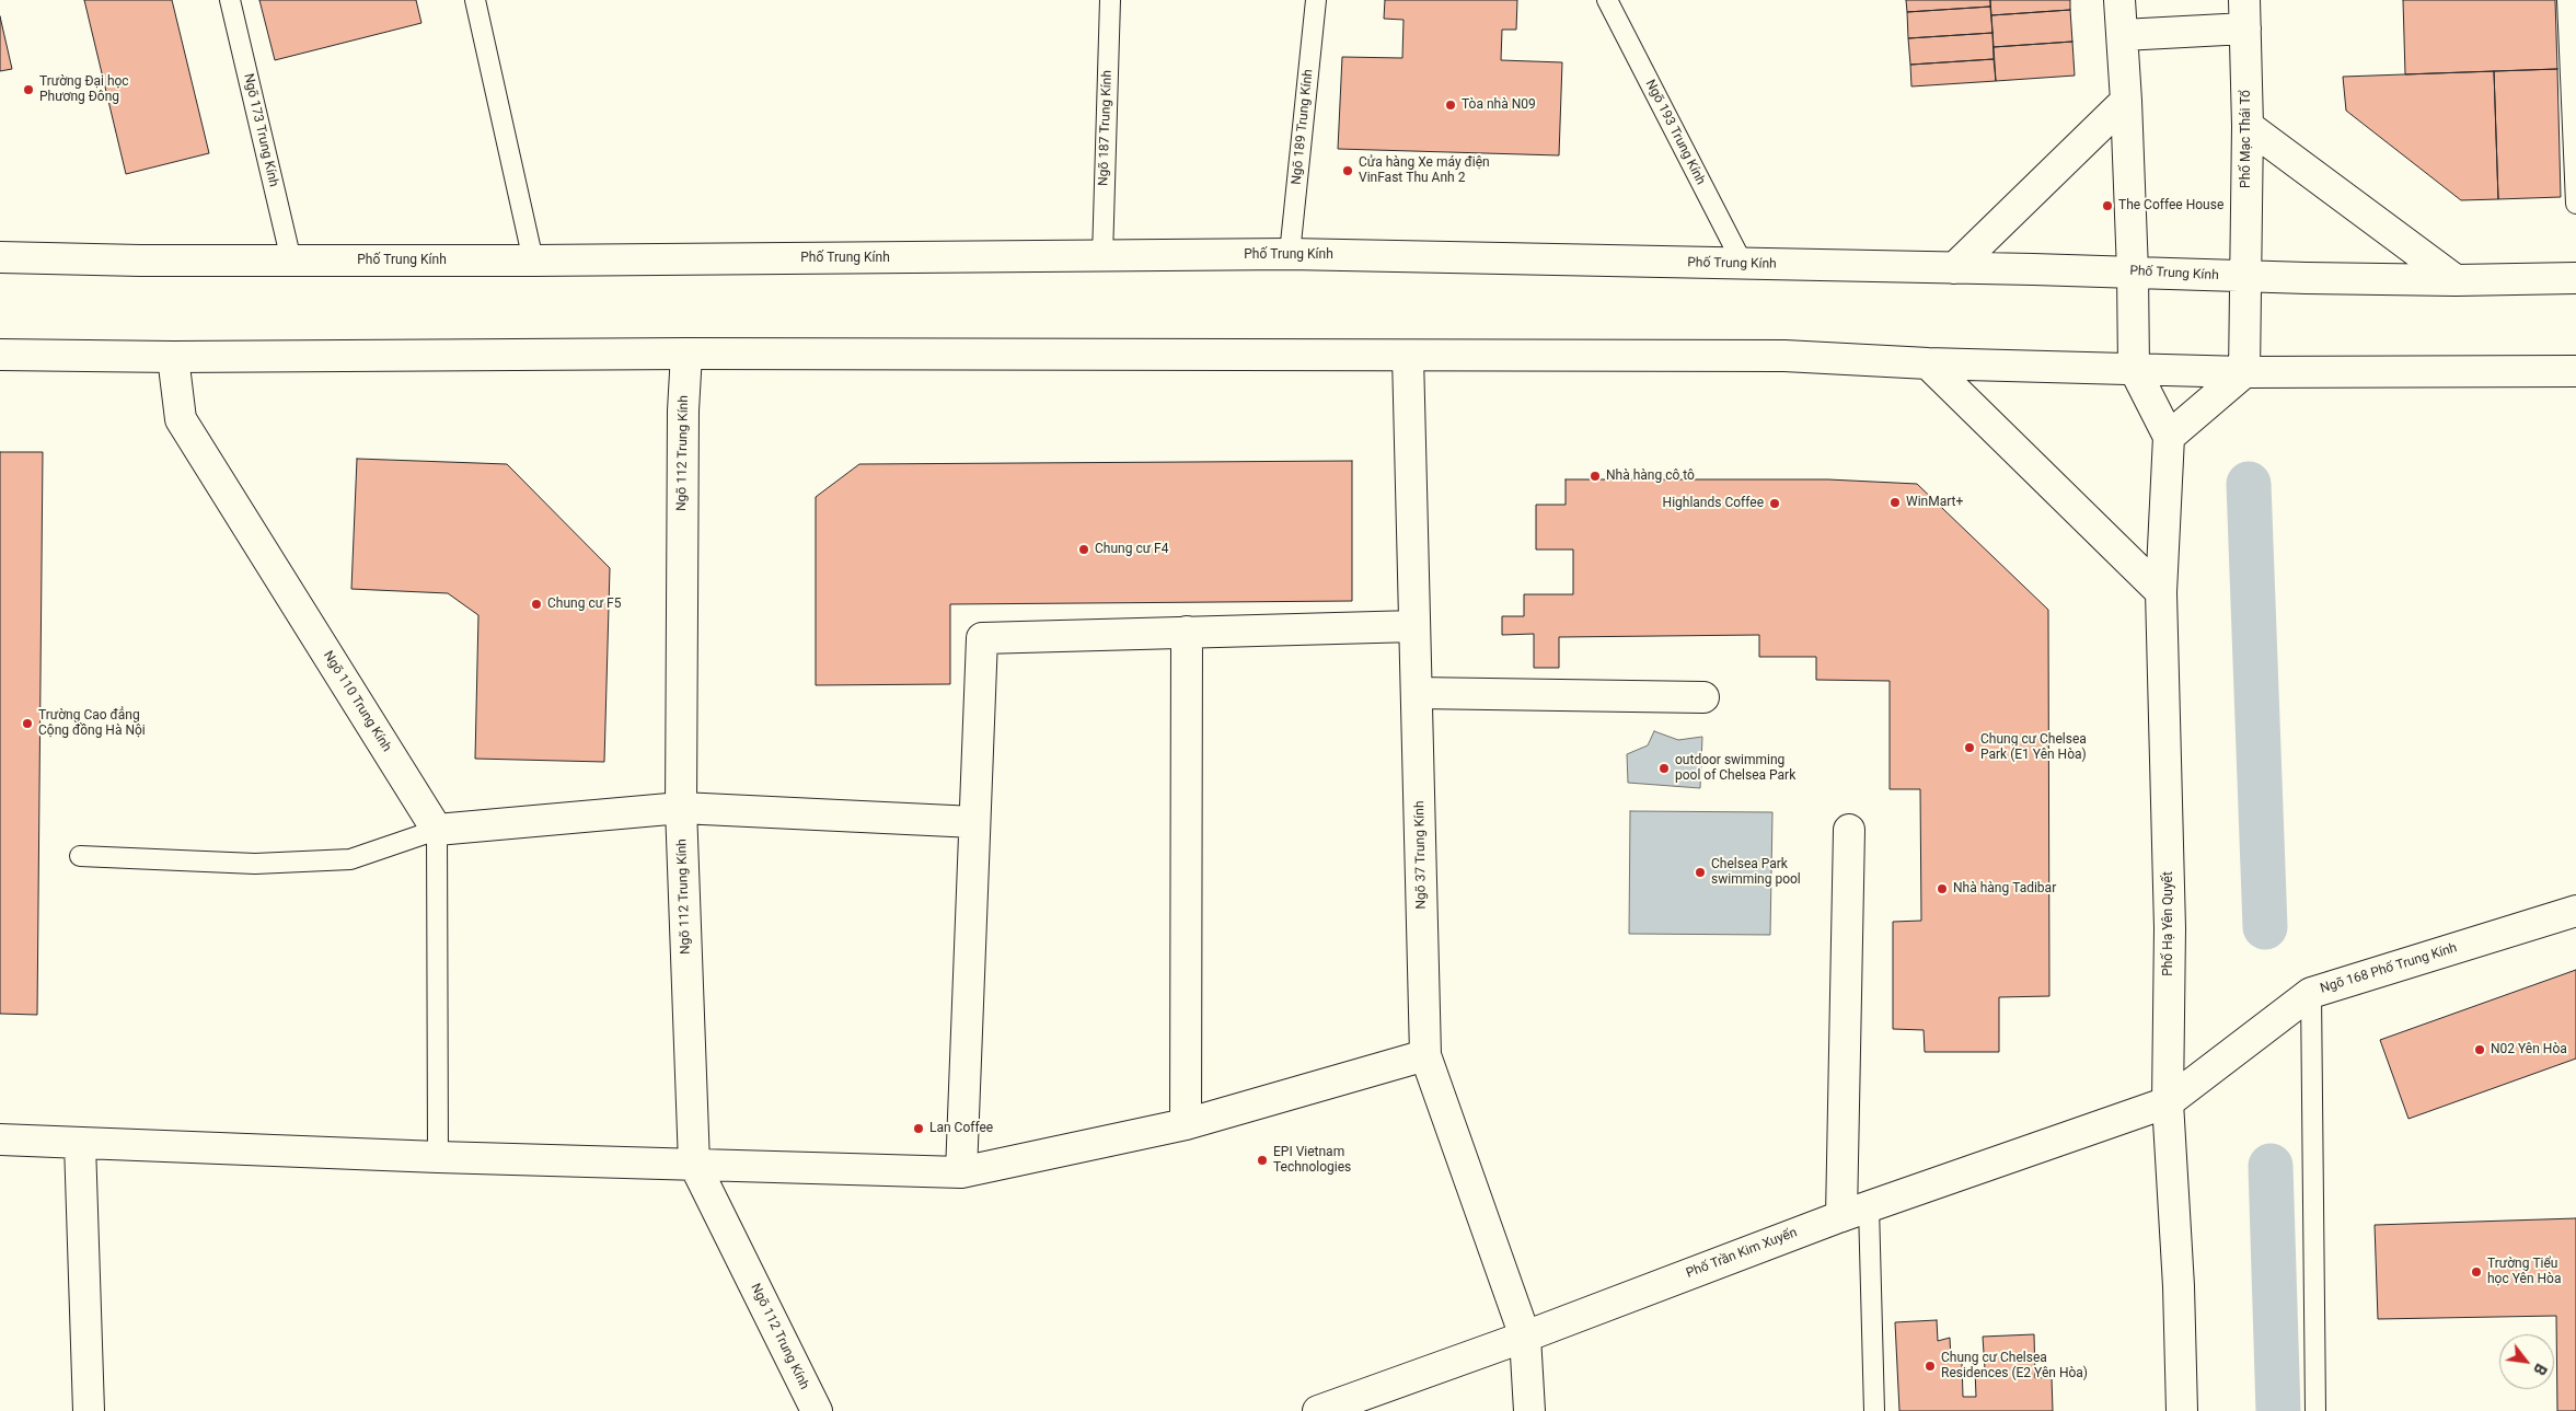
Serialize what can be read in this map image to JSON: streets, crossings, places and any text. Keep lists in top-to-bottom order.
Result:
{
  "streets": {
    "street": [
      "Phố Mạc Thái Tổ",
      "Phố Trung Kính",
      "Ngõ 112 Trung Kính",
      "Ngõ 110 Trung Kính",
      "Ngõ 37 Trung Kính",
      "Phố Hạ Yên Quyết",
      "Ngõ 168 Phố Trung Kính",
      "Phố Trần Kim Xuyến"
    ],
    "lane": [
      "Ngõ 189 Trung Kính",
      "Ngõ 187 Trung Kính",
      "Ngõ 173 Trung Kính",
      "Ngõ 193 Trung Kính"
    ]
  },
  "crossings": [
    ["Ngõ 189 Trung Kính", "Phố Trung Kính"],
    ["Ngõ 187 Trung Kính", "Phố Trung Kính"],
    ["Ngõ 173 Trung Kính", "Phố Trung Kính"],
    ["Ngõ 193 Trung Kính", "Phố Trung Kính"],
    ["Phố Mạc Thái Tổ", "Phố Trung Kính"],
    ["Ngõ 37 Trung Kính", "Phố Trần Kim Xuyến"],
    ["Phố Hạ Yên Quyết", "Ngõ 168 Phố Trung Kính"],
    ["Phố Hạ Yên Quyết", "Phố Trần Kim Xuyến"],
    ["Ngõ 168 Phố Trung Kính", "Phố Trần Kim Xuyến"]
  ],
  "places": [
    "Trường Đại học Phương Đông",
    "Tòa nhà N09",
    "Cửa hàng Xe máy điện VinFast Thu Anh 2",
    "The Coffee House",
    "Nhà hàng cô tô",
    "WinMart+",
    "Highlands Coffee",
    "Chung cư F4",
    "Chung cư F5",
    "Trường Cao đẳng Cộng đồng Hà Nội",
    "Chung cư Chelsea Park (E1 Yên Hòa)",
    "outdoor swimming pool of Chelsea Park",
    "Chelsea Park swimming pool",
    "Nhà hàng Tadibar",
    "N02 Yên Hòa",
    "Lan Coffee",
    "EPI Vietnam Technologies",
    "Trường Tiểu học Yên Hòa",
    "Chung cư Chelsea Residences (E2 Yên Hòa)"
  ],
  "north": "bottom right"
}
